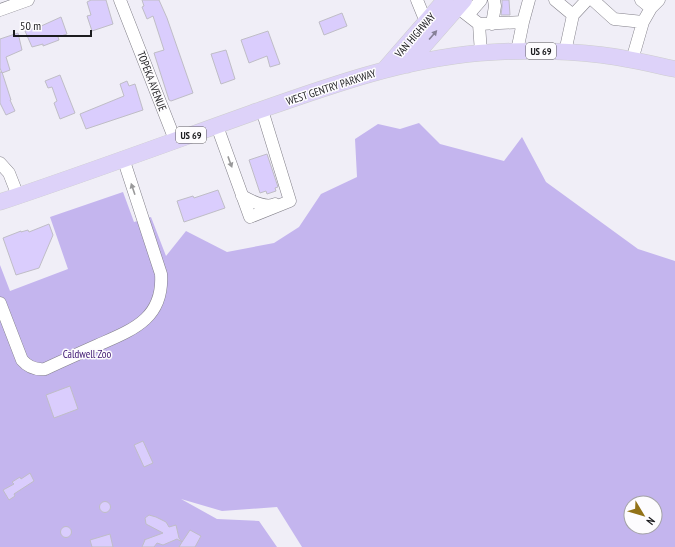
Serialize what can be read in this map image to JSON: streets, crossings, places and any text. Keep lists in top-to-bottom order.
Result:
{
  "streets": {
    "main road": ["VAN HIGHWAY", "US 69", "WEST GENTRY PARKWAY"],
    "street": ["TOPEKA AVENUE"]
  },
  "crossings": [
    ["VAN HIGHWAY", "WEST GENTRY PARKWAY"],
    ["TOPEKA AVENUE", "WEST GENTRY PARKWAY"]
  ],
  "parks": ["Caldwell Zoo"],
  "scale_bar": "50 m",
  "north": "bottom right"
}
